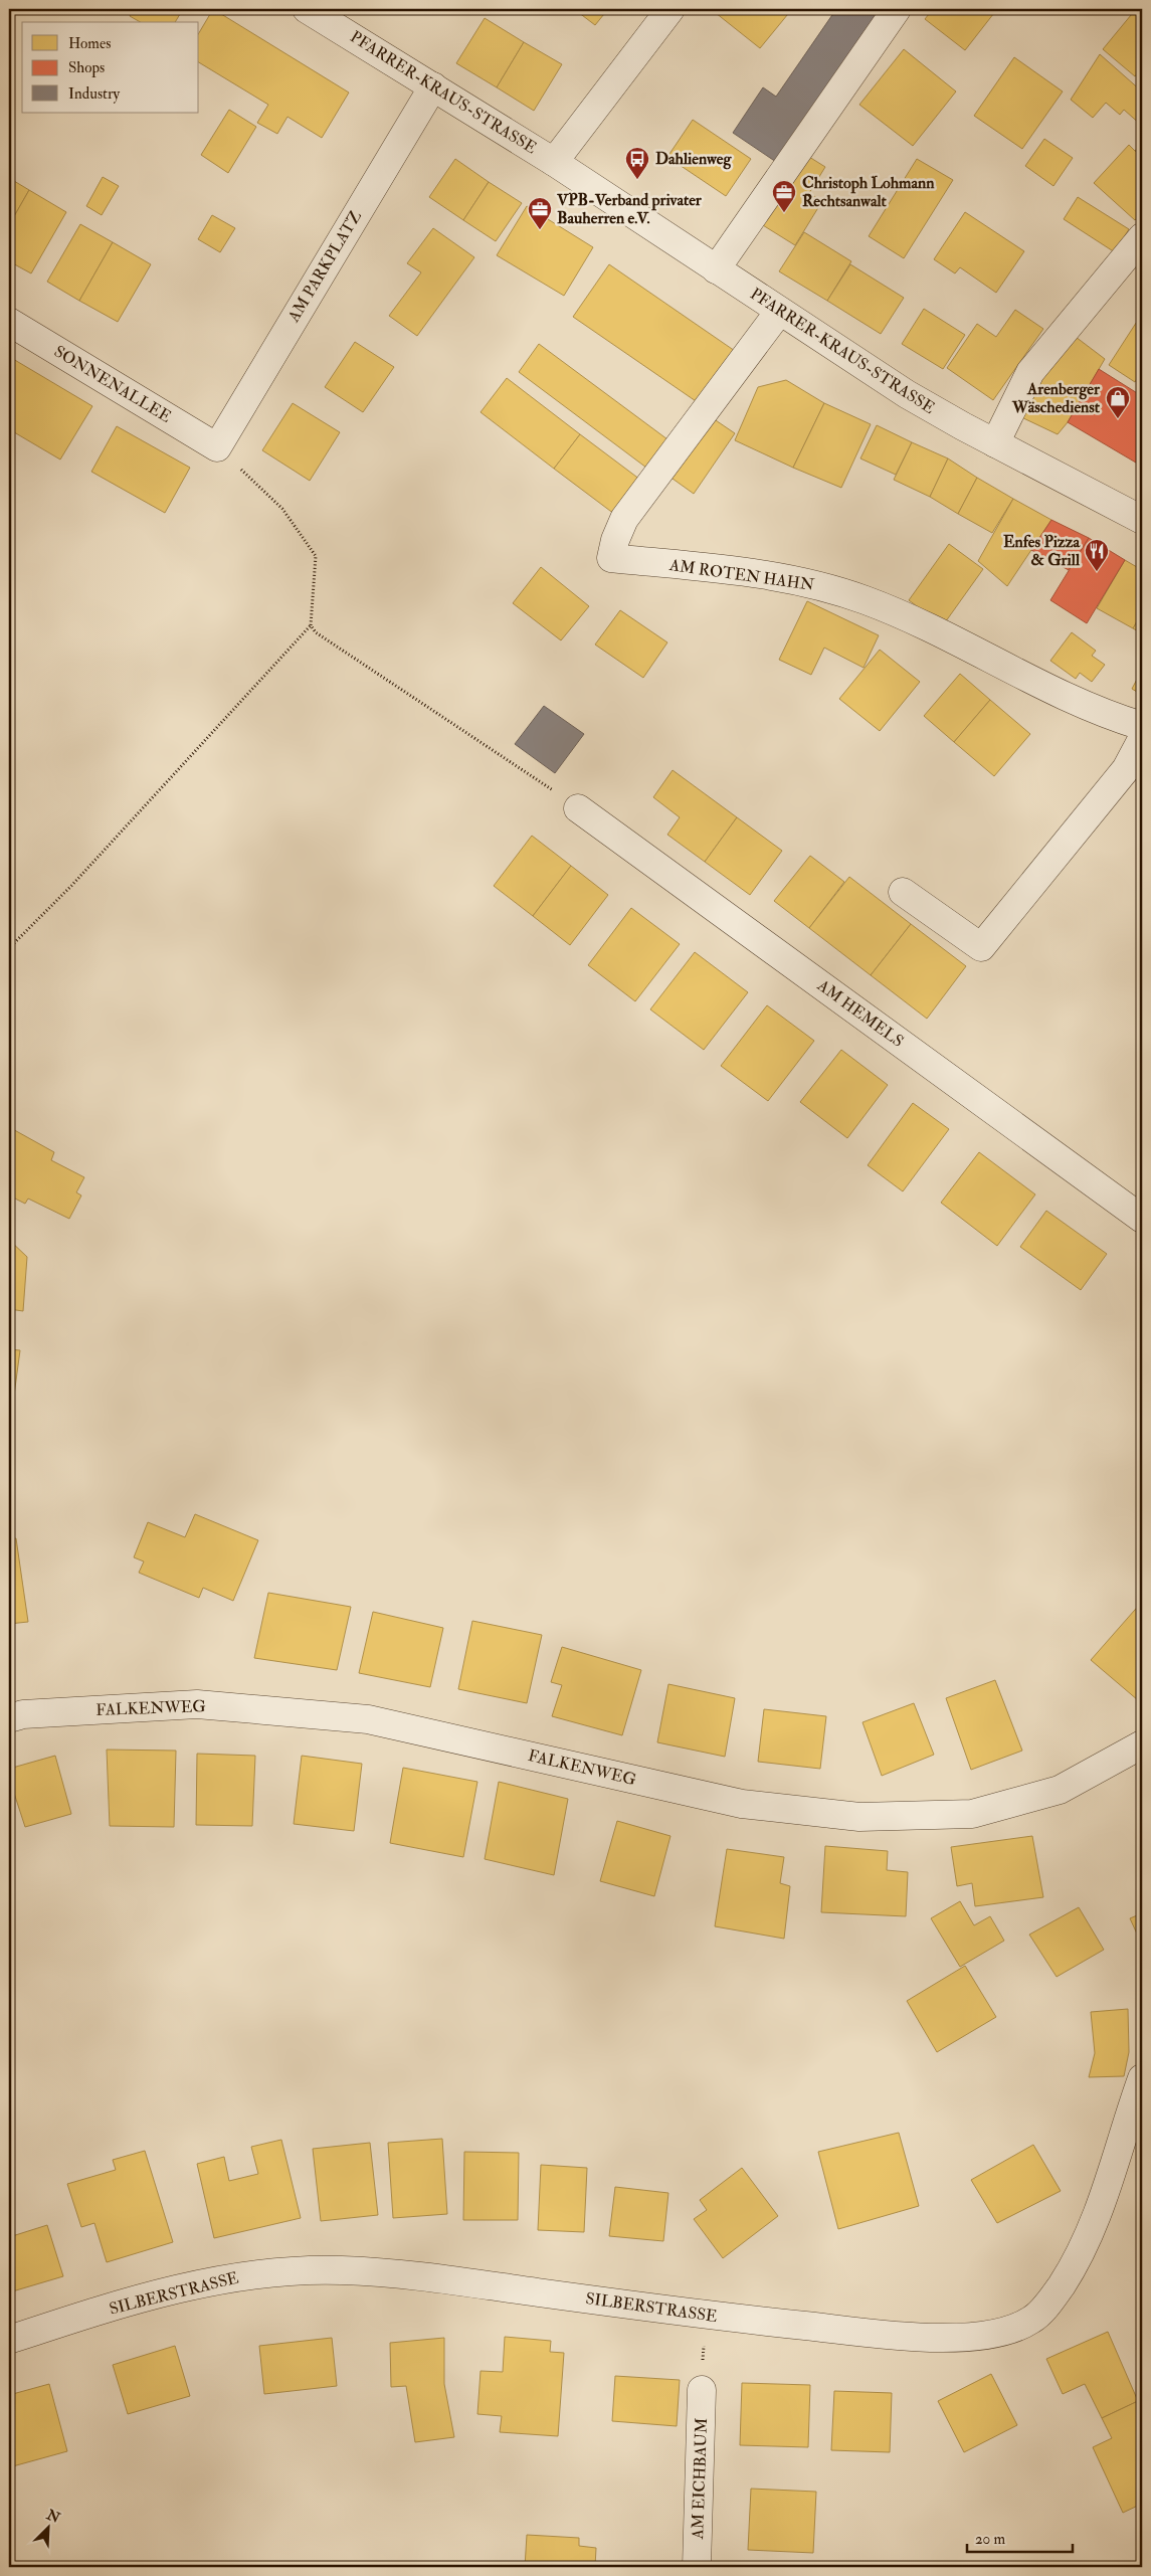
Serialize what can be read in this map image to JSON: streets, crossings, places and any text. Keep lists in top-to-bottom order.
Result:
{
  "streets": {
    "street": [
      "PFARRER-KRAUS-STRASSE",
      "AM PARKPLATZ",
      "SONNENALLEE",
      "AM ROTEN HAHN",
      "AM HEMELS",
      "FALKENWEG",
      "SILBERSTRASSE",
      "AM EICHBAUM"
    ]
  },
  "crossings": [
    ["PFARRER-KRAUS-STRASSE", "AM PARKPLATZ"],
    ["PFARRER-KRAUS-STRASSE", "AM ROTEN HAHN"],
    ["AM PARKPLATZ", "SONNENALLEE"]
  ],
  "places": {
    "bus stop": ["Dahlienweg"],
    "office": ["Christoph Lohmann Rechtsanwalt", "VPB-Verband privater Bauherren e.V."],
    "shop": ["Arenberger Wäschedienst"],
    "restaurant": ["Enfes Pizza & Grill"]
  },
  "legend": ["Homes", "Shops", "Industry"],
  "scale_bar": "20 m",
  "north": "top right"
}
